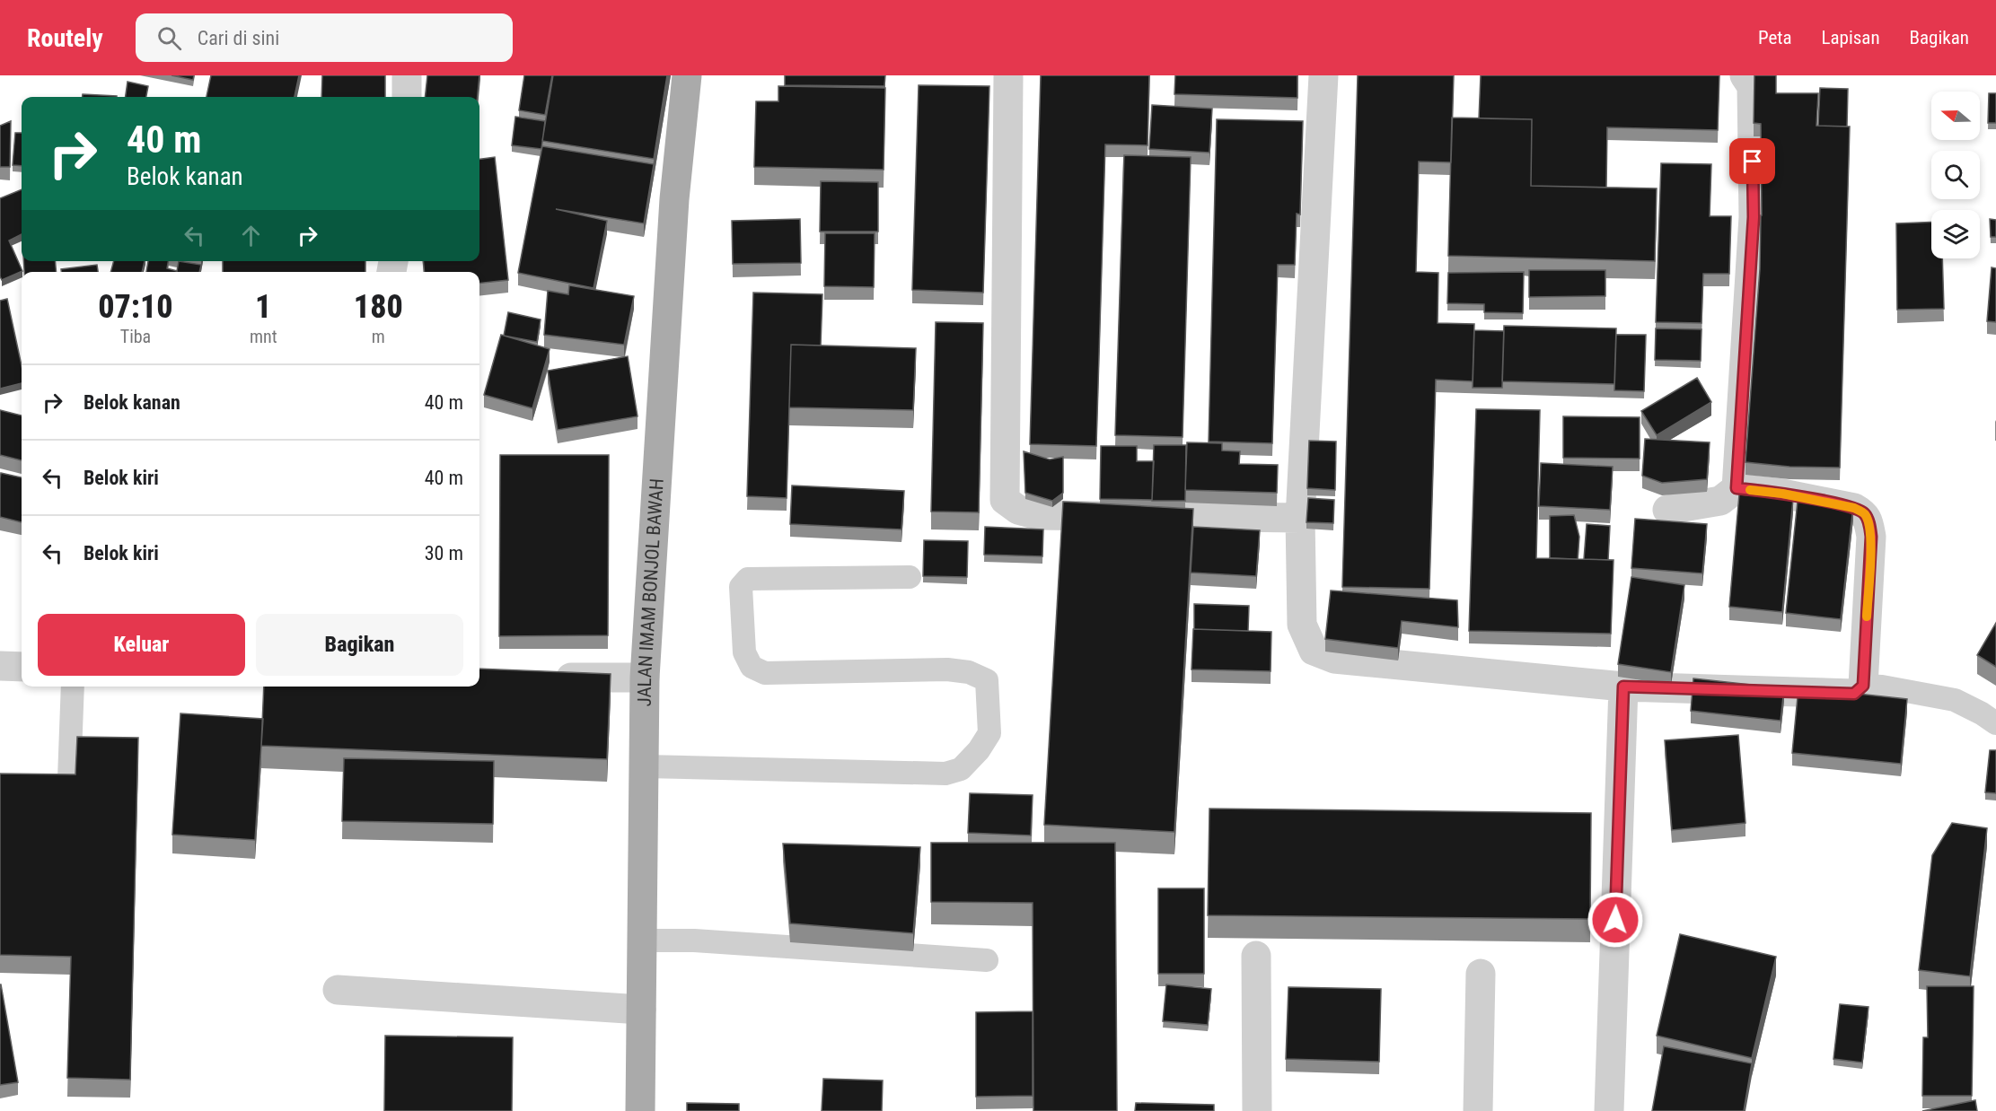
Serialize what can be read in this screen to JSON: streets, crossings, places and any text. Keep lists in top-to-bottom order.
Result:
{
  "streets": {
    "main road": ["JALAN IMAM BONJOL BAWAH"]
  },
  "north": "left",
  "page": {
    "header": "Routely",
    "search": "Cari di sini",
    "nav": ["Peta", "Lapisan", "Bagikan"],
    "turn": ["40 m", "Belok kanan"],
    "eta": [
      "07:10",
      "Tiba",
      "1",
      "mnt",
      "180",
      "m"
    ],
    "list": [
      {
        "name": "Belok kanan",
        "value": "40 m"
      },
      {
        "name": "Belok kiri",
        "value": "40 m"
      },
      {
        "name": "Belok kiri",
        "value": "30 m"
      }
    ],
    "buttons": ["Keluar", "Bagikan"]
  }
}
